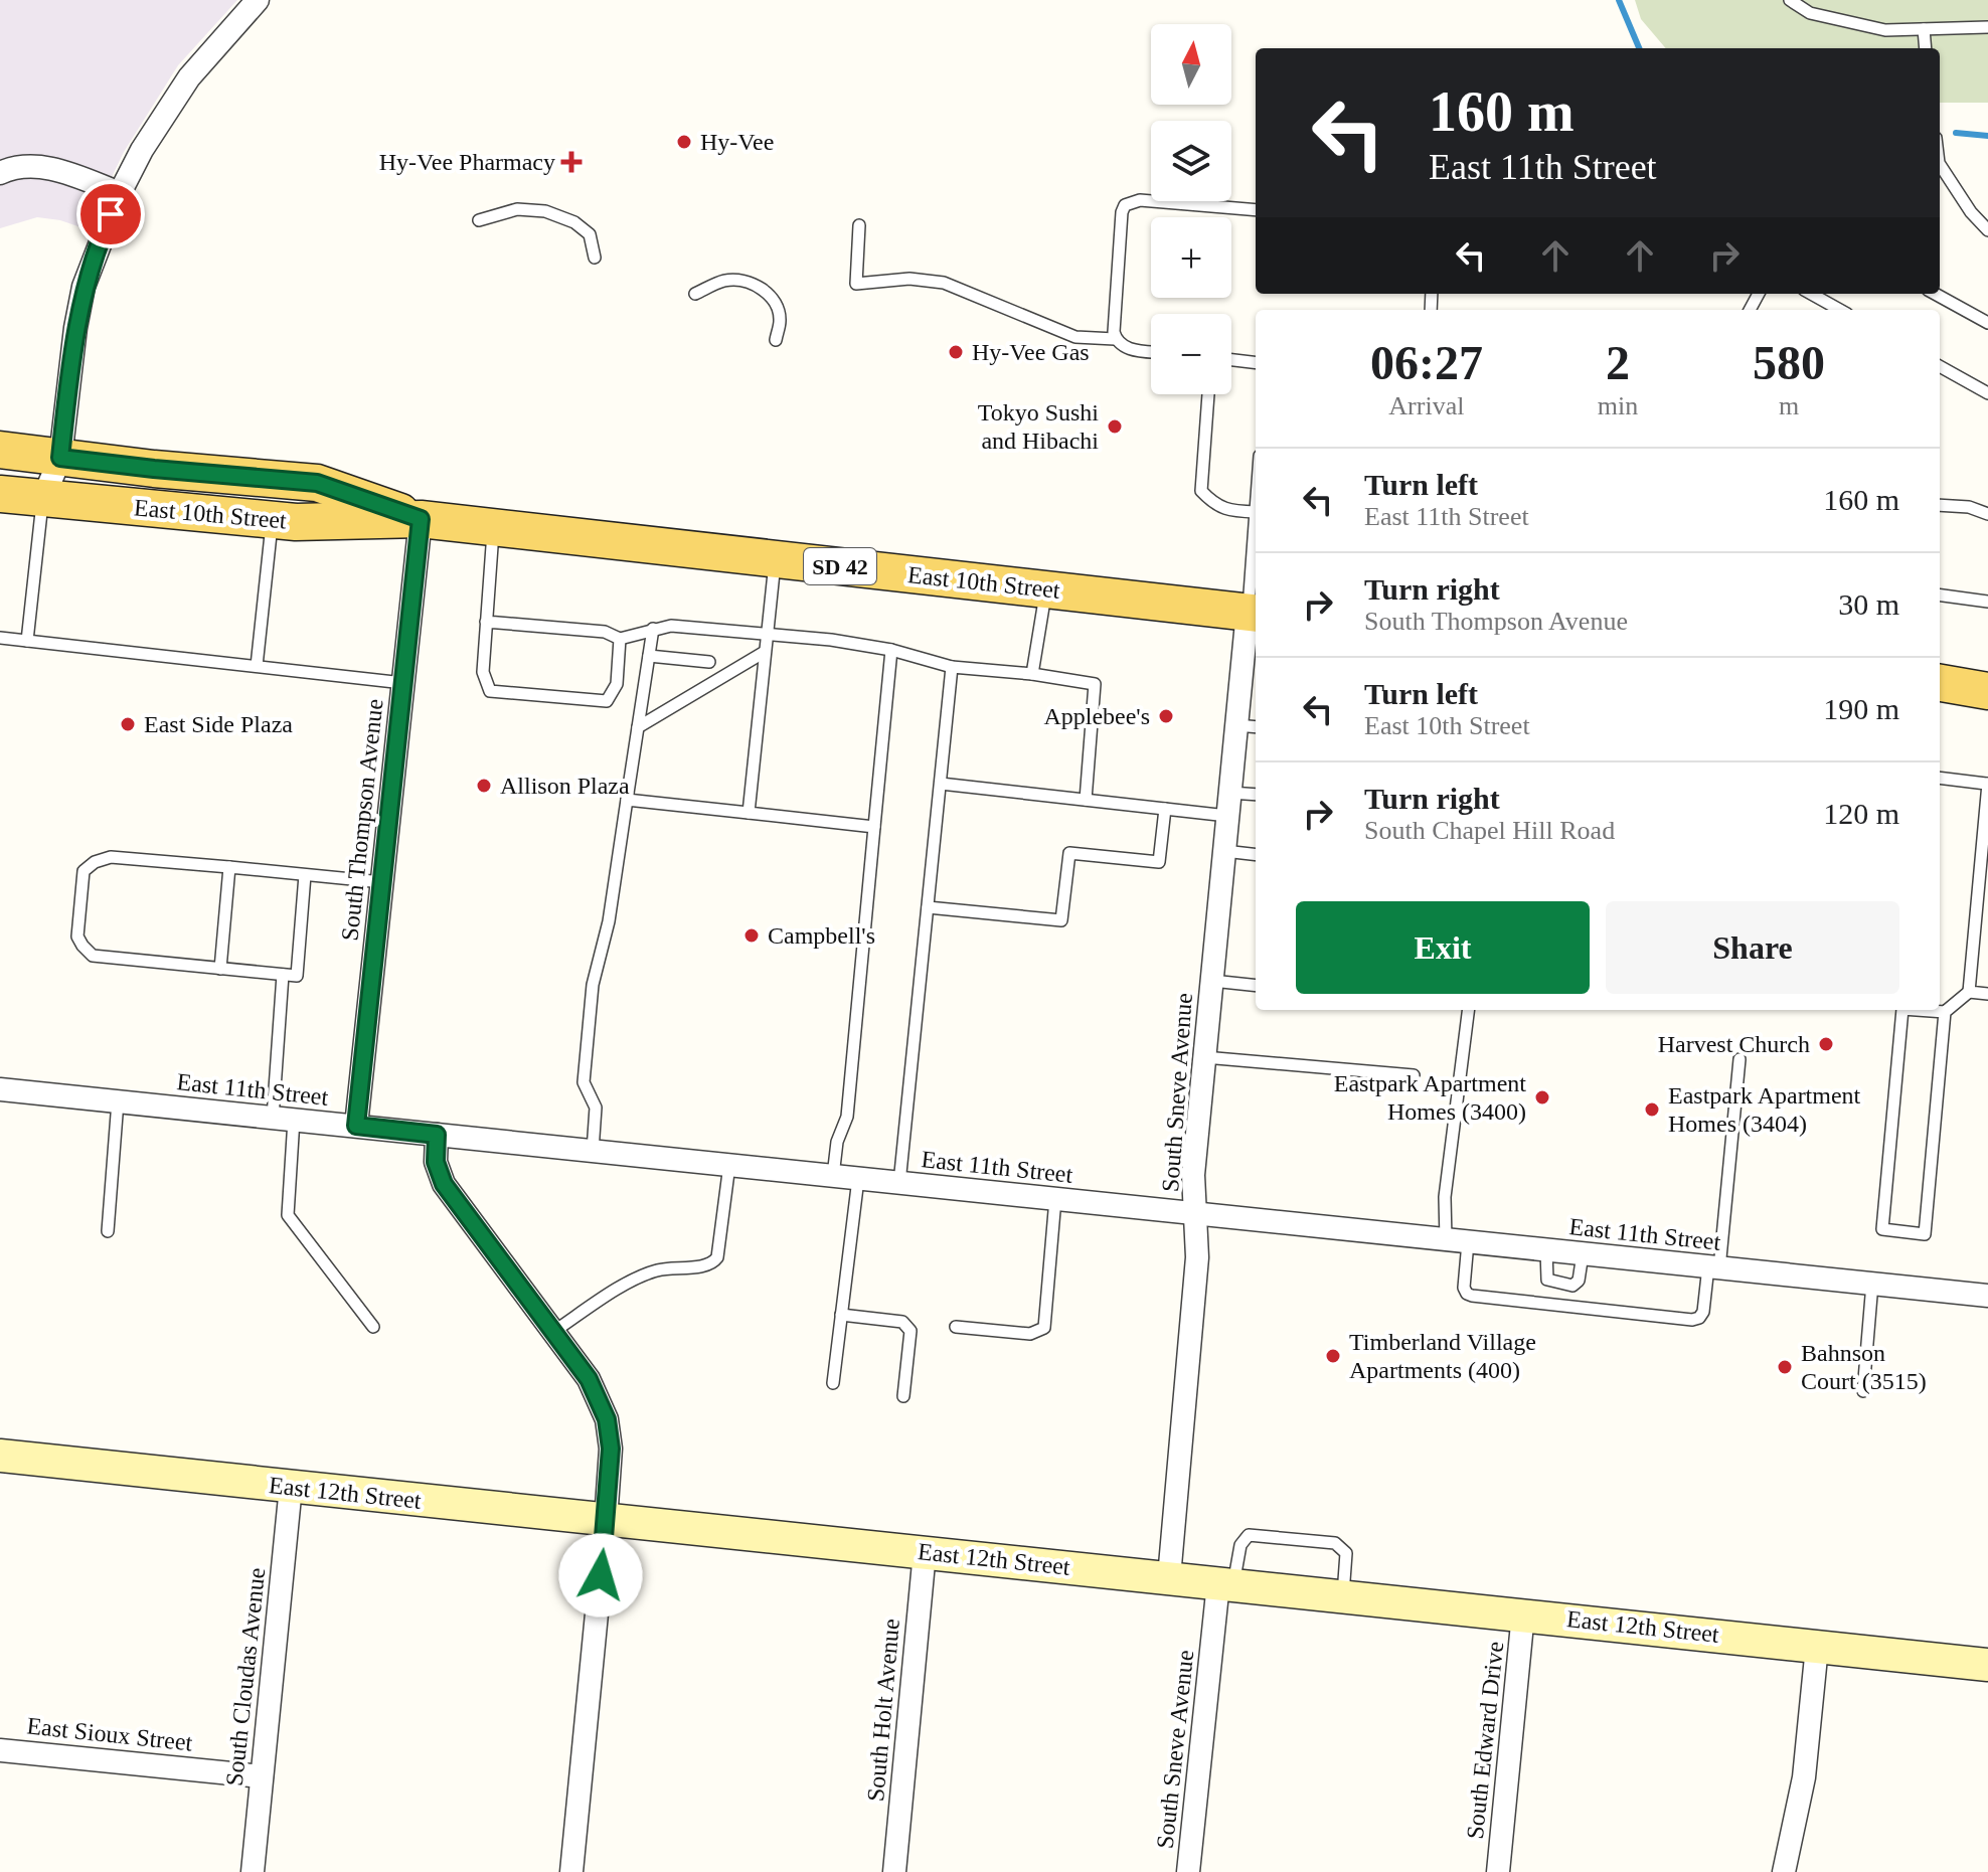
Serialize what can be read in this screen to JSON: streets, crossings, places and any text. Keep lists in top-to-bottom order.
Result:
{
  "streets": {
    "main road": ["East 10th Street", "SD 42"],
    "street": [
      "South Thompson Avenue",
      "East 11th Street",
      "South Sneve Avenue",
      "East 12th Street",
      "South Cloudas Avenue",
      "South Holt Avenue",
      "East Sioux Street",
      "South Edward Drive"
    ]
  },
  "crossings": [
    ["East 10th Street", "South Thompson Avenue"],
    ["East 10th Street", "South Sneve Avenue"],
    ["South Thompson Avenue", "East 11th Street"],
    ["East 11th Street", "South Sneve Avenue"],
    ["South Sneve Avenue", "East 12th Street"],
    ["East 12th Street", "South Cloudas Avenue"],
    ["East 12th Street", "South Holt Avenue"],
    ["East 12th Street", "South Edward Drive"],
    ["South Cloudas Avenue", "East Sioux Street"]
  ],
  "places": {
    "other": [
      "Hy-Vee",
      "Hy-Vee Gas",
      "Tokyo Sushi and Hibachi",
      "Applebee's",
      "East Side Plaza",
      "Allison Plaza",
      "Campbell's",
      "Harvest Church",
      "Eastpark Apartment Homes (3400)",
      "Eastpark Apartment Homes (3404)",
      "Timberland Village Apartments (400)",
      "Bahnson Court (3515)"
    ],
    "health": ["Hy-Vee Pharmacy"]
  },
  "north": "top",
  "page": {
    "map_buttons": ["+", "−"],
    "turn": ["160 m", "East 11th Street"],
    "eta": [
      "06:27",
      "Arrival",
      "2",
      "min",
      "580",
      "m"
    ],
    "list": [
      {
        "name": "Turn left",
        "note": "East 11th Street",
        "value": "160 m"
      },
      {
        "name": "Turn right",
        "note": "South Thompson Avenue",
        "value": "30 m"
      },
      {
        "name": "Turn left",
        "note": "East 10th Street",
        "value": "190 m"
      },
      {
        "name": "Turn right",
        "note": "South Chapel Hill Road",
        "value": "120 m"
      }
    ],
    "buttons": ["Exit", "Share"]
  }
}
